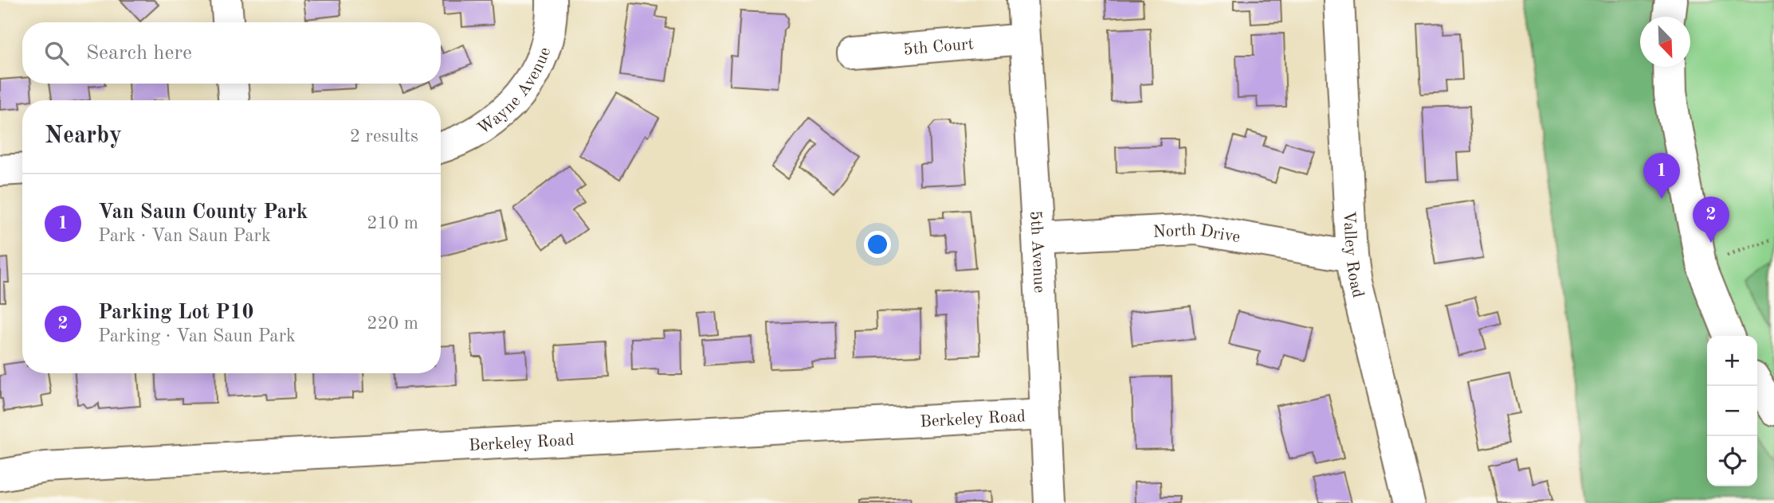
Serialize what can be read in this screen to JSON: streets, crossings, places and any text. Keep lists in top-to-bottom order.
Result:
{
  "streets": {
    "street": [
      "5th Court",
      "Wayne Avenue",
      "North Drive",
      "5th Avenue",
      "Valley Road",
      "Berkeley Road"
    ]
  },
  "crossings": [
    ["5th Court", "5th Avenue"],
    ["North Drive", "5th Avenue"],
    ["North Drive", "Valley Road"],
    ["5th Avenue", "Berkeley Road"]
  ],
  "north": "bottom right",
  "page": {
    "search": "Search here",
    "heading": ["Nearby", "2 results"],
    "pins": ["1", "2"],
    "list": [
      {
        "mark": "1",
        "name": "Van Saun County Park",
        "note": "Park · Van Saun Park",
        "value": "210 m"
      },
      {
        "mark": "2",
        "name": "Parking Lot P10",
        "note": "Parking · Van Saun Park",
        "value": "220 m"
      }
    ],
    "map_buttons": ["+", "−"]
  }
}
